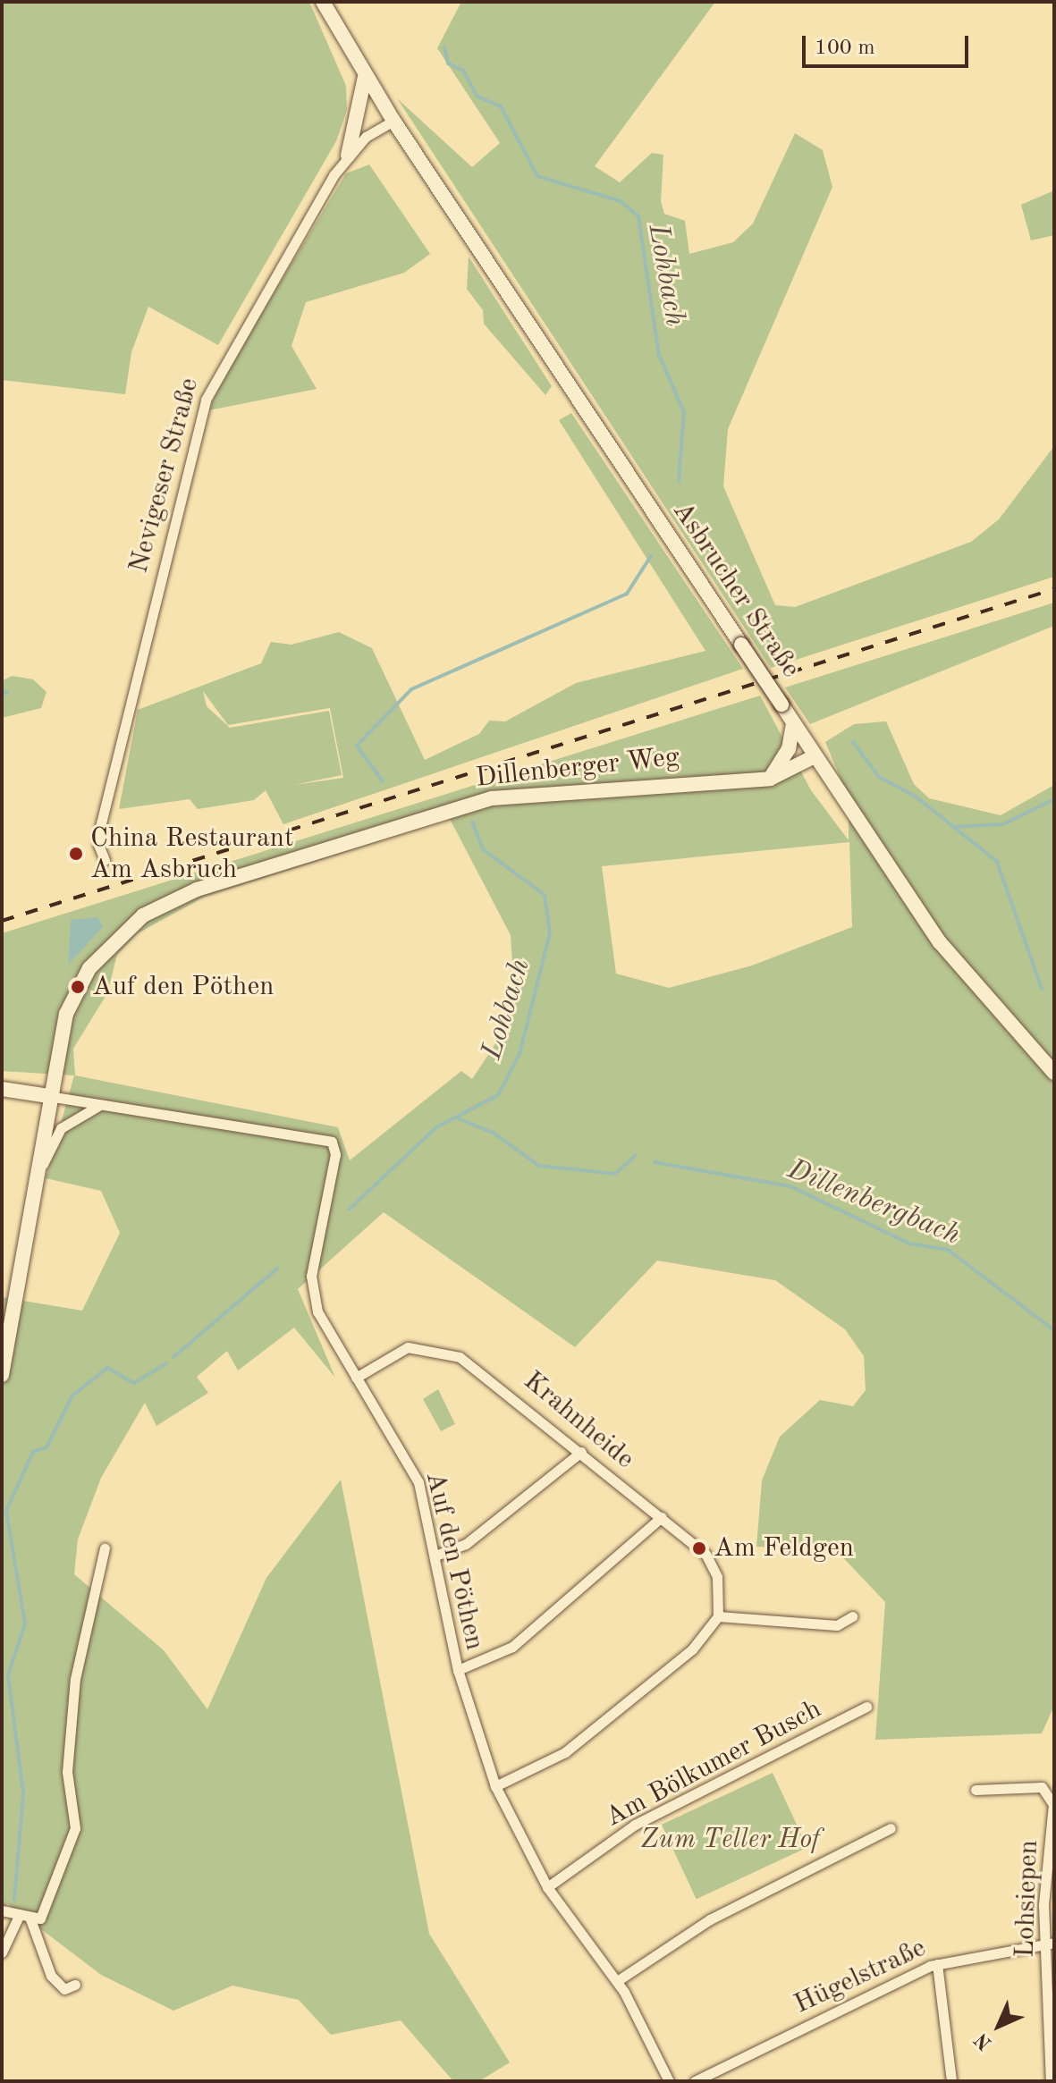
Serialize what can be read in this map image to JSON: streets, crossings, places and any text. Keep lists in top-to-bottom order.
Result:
{
  "streets": {
    "main road": ["Asbrucher Straße", "Dillenberger Weg"],
    "street": [
      "Nevigeser Straße",
      "Krahnheide",
      "Auf den Pöthen",
      "Am Bölkumer Busch",
      "Lohsiepen",
      "Hügelstraße"
    ]
  },
  "crossings": [
    ["Nevigeser Straße", "Asbrucher Straße"],
    ["Asbrucher Straße", "Dillenberger Weg"],
    ["Dillenberger Weg", "Auf den Pöthen"],
    ["Krahnheide", "Auf den Pöthen"],
    ["Auf den Pöthen", "Am Bölkumer Busch"],
    ["Lohsiepen", "Hügelstraße"]
  ],
  "water": ["Lohbach", "Dillenbergbach"],
  "parks": ["Zum Teller Hof"],
  "places": ["China Restaurant Am Asbruch", "Auf den Pöthen", "Am Feldgen"],
  "scale_bar": "100 m",
  "north": "bottom left"
}
